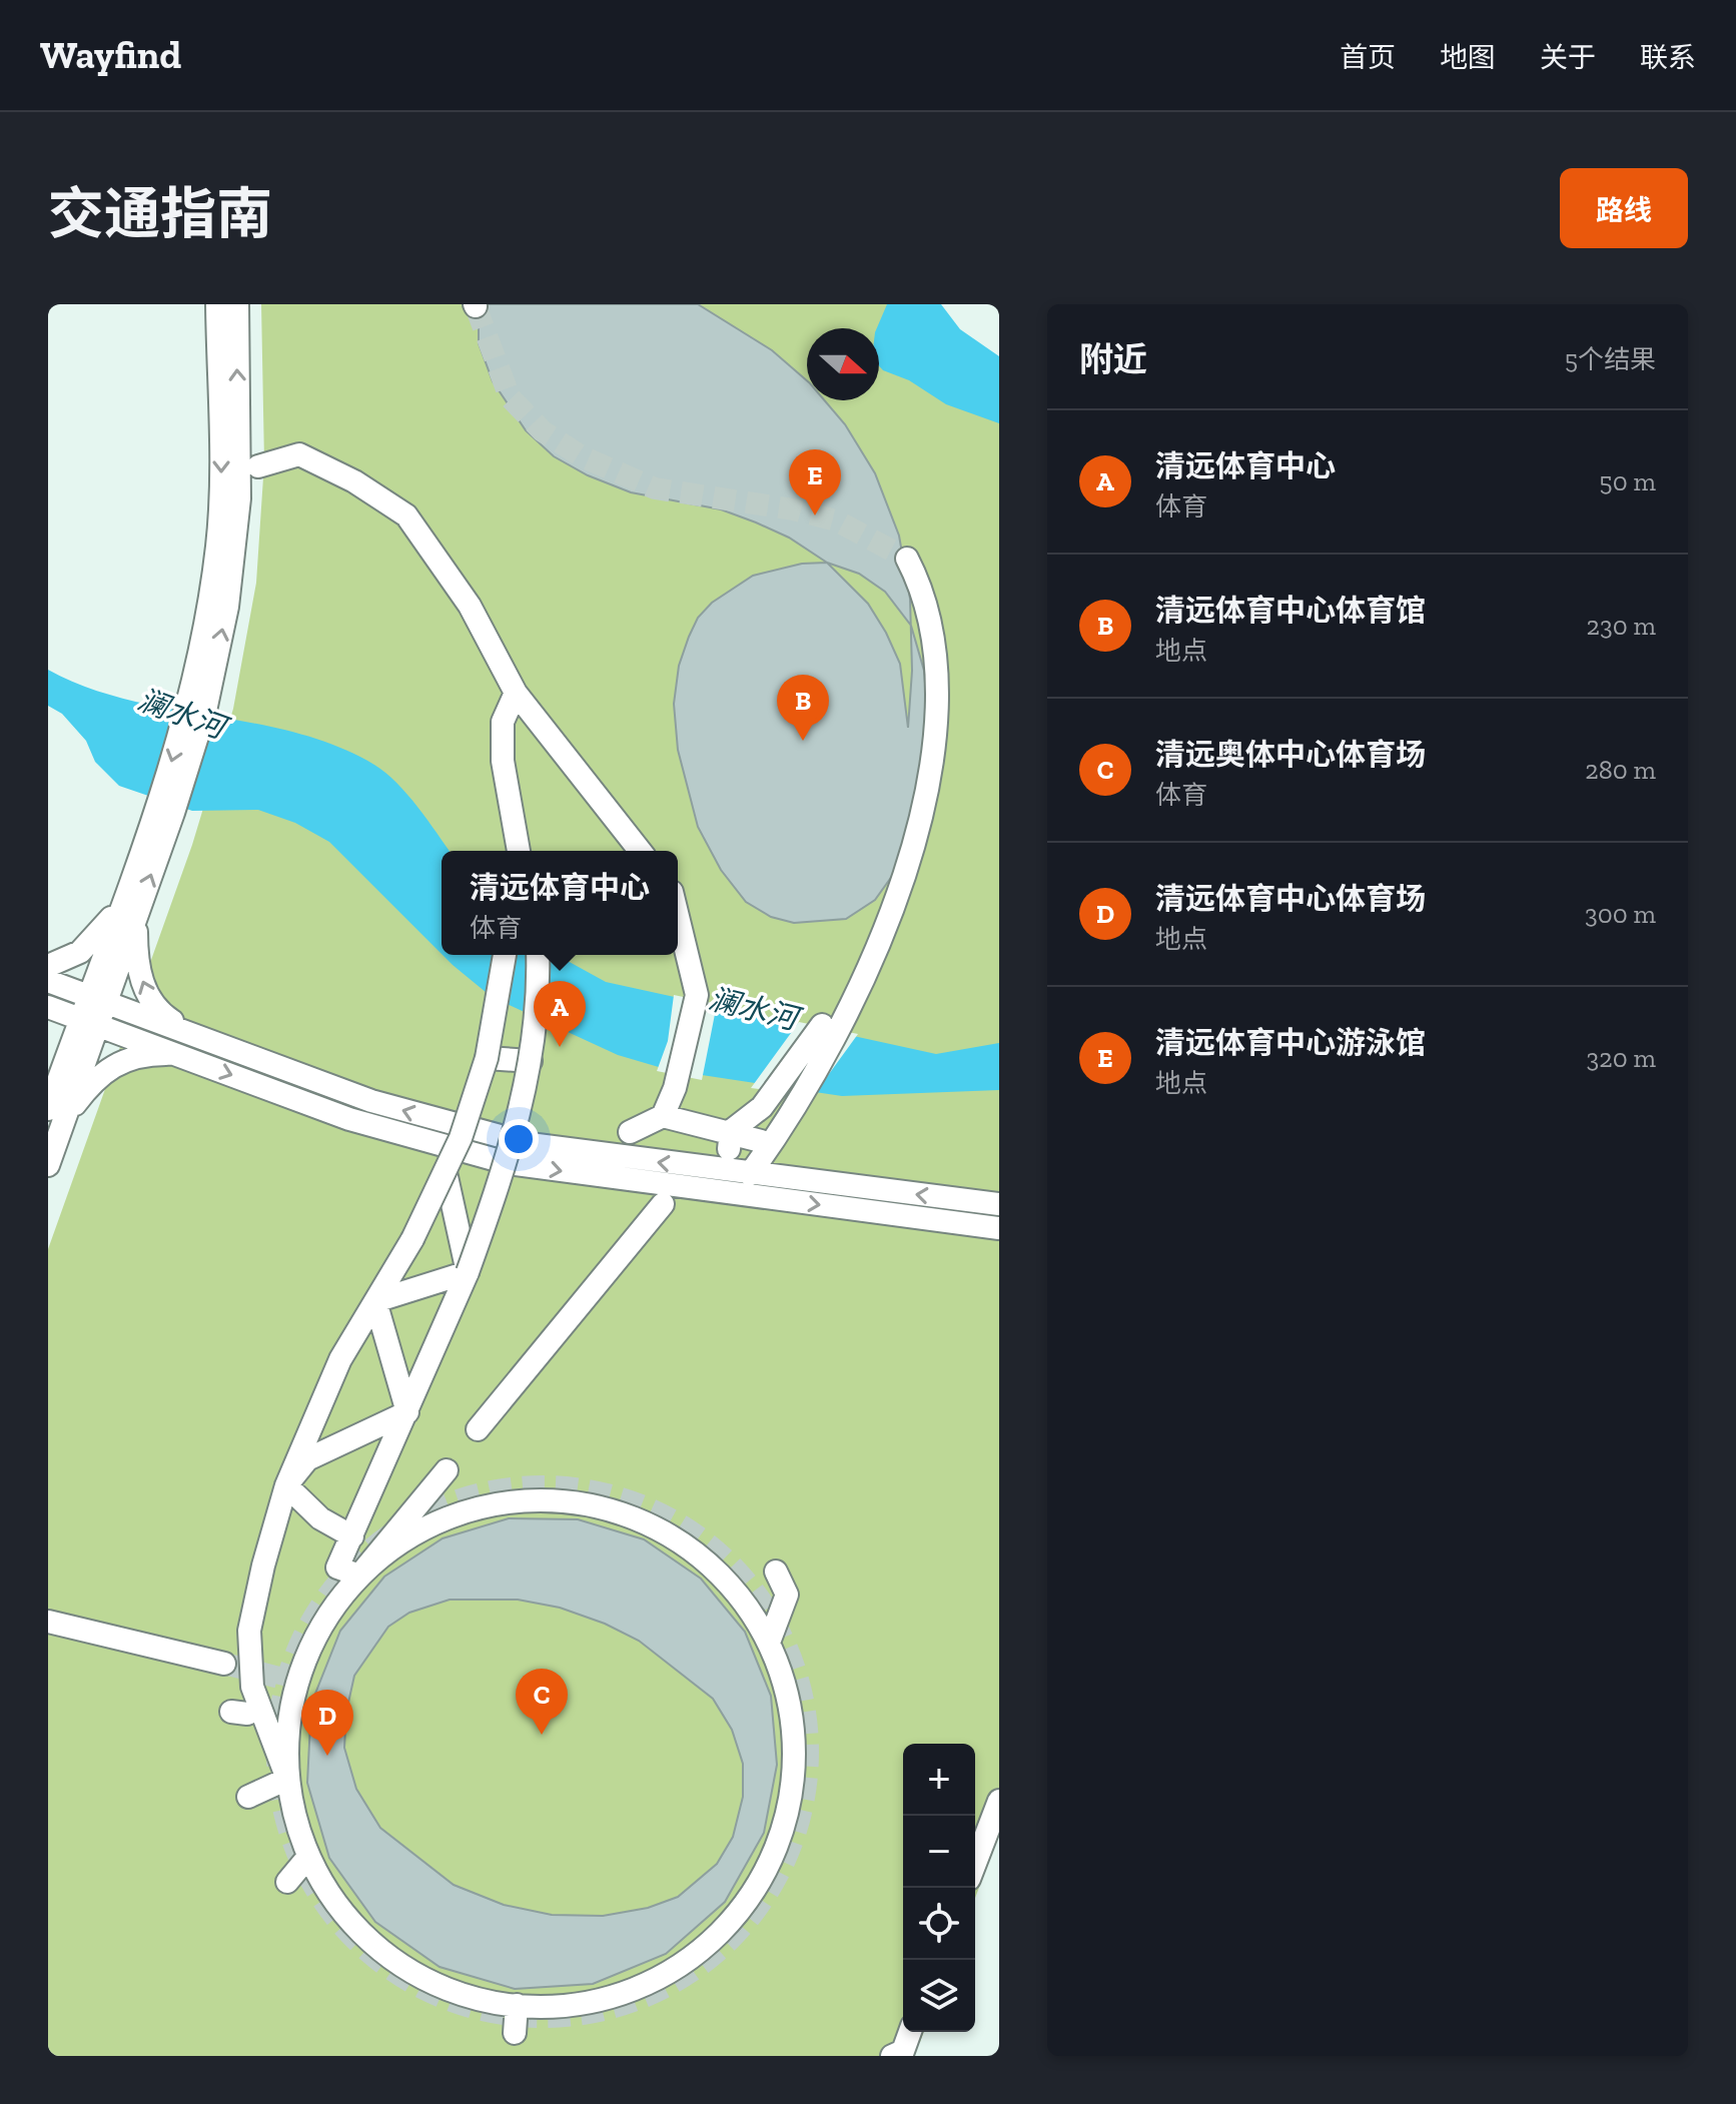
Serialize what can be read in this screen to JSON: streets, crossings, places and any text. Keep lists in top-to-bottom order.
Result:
{
  "water": ["澜水河"],
  "north": "right",
  "page": {
    "header": "Wayfind",
    "nav": [
      "首页",
      "地图",
      "关于",
      "联系"
    ],
    "title": "交通指南",
    "buttons": "路线",
    "heading": ["附近", "5个结果"],
    "list": [
      {
        "mark": "A",
        "name": "清远体育中心",
        "note": "体育",
        "value": "50 m"
      },
      {
        "mark": "B",
        "name": "清远体育中心体育馆",
        "note": "地点",
        "value": "230 m"
      },
      {
        "mark": "C",
        "name": "清远奥体中心体育场",
        "note": "体育",
        "value": "280 m"
      },
      {
        "mark": "D",
        "name": "清远体育中心体育场",
        "note": "地点",
        "value": "300 m"
      },
      {
        "mark": "E",
        "name": "清远体育中心游泳馆",
        "note": "地点",
        "value": "320 m"
      }
    ],
    "pins": [
      "E",
      "B",
      "A",
      "C",
      "D"
    ],
    "popup": ["清远体育中心", "体育"],
    "map_buttons": ["+", "−"]
  }
}
